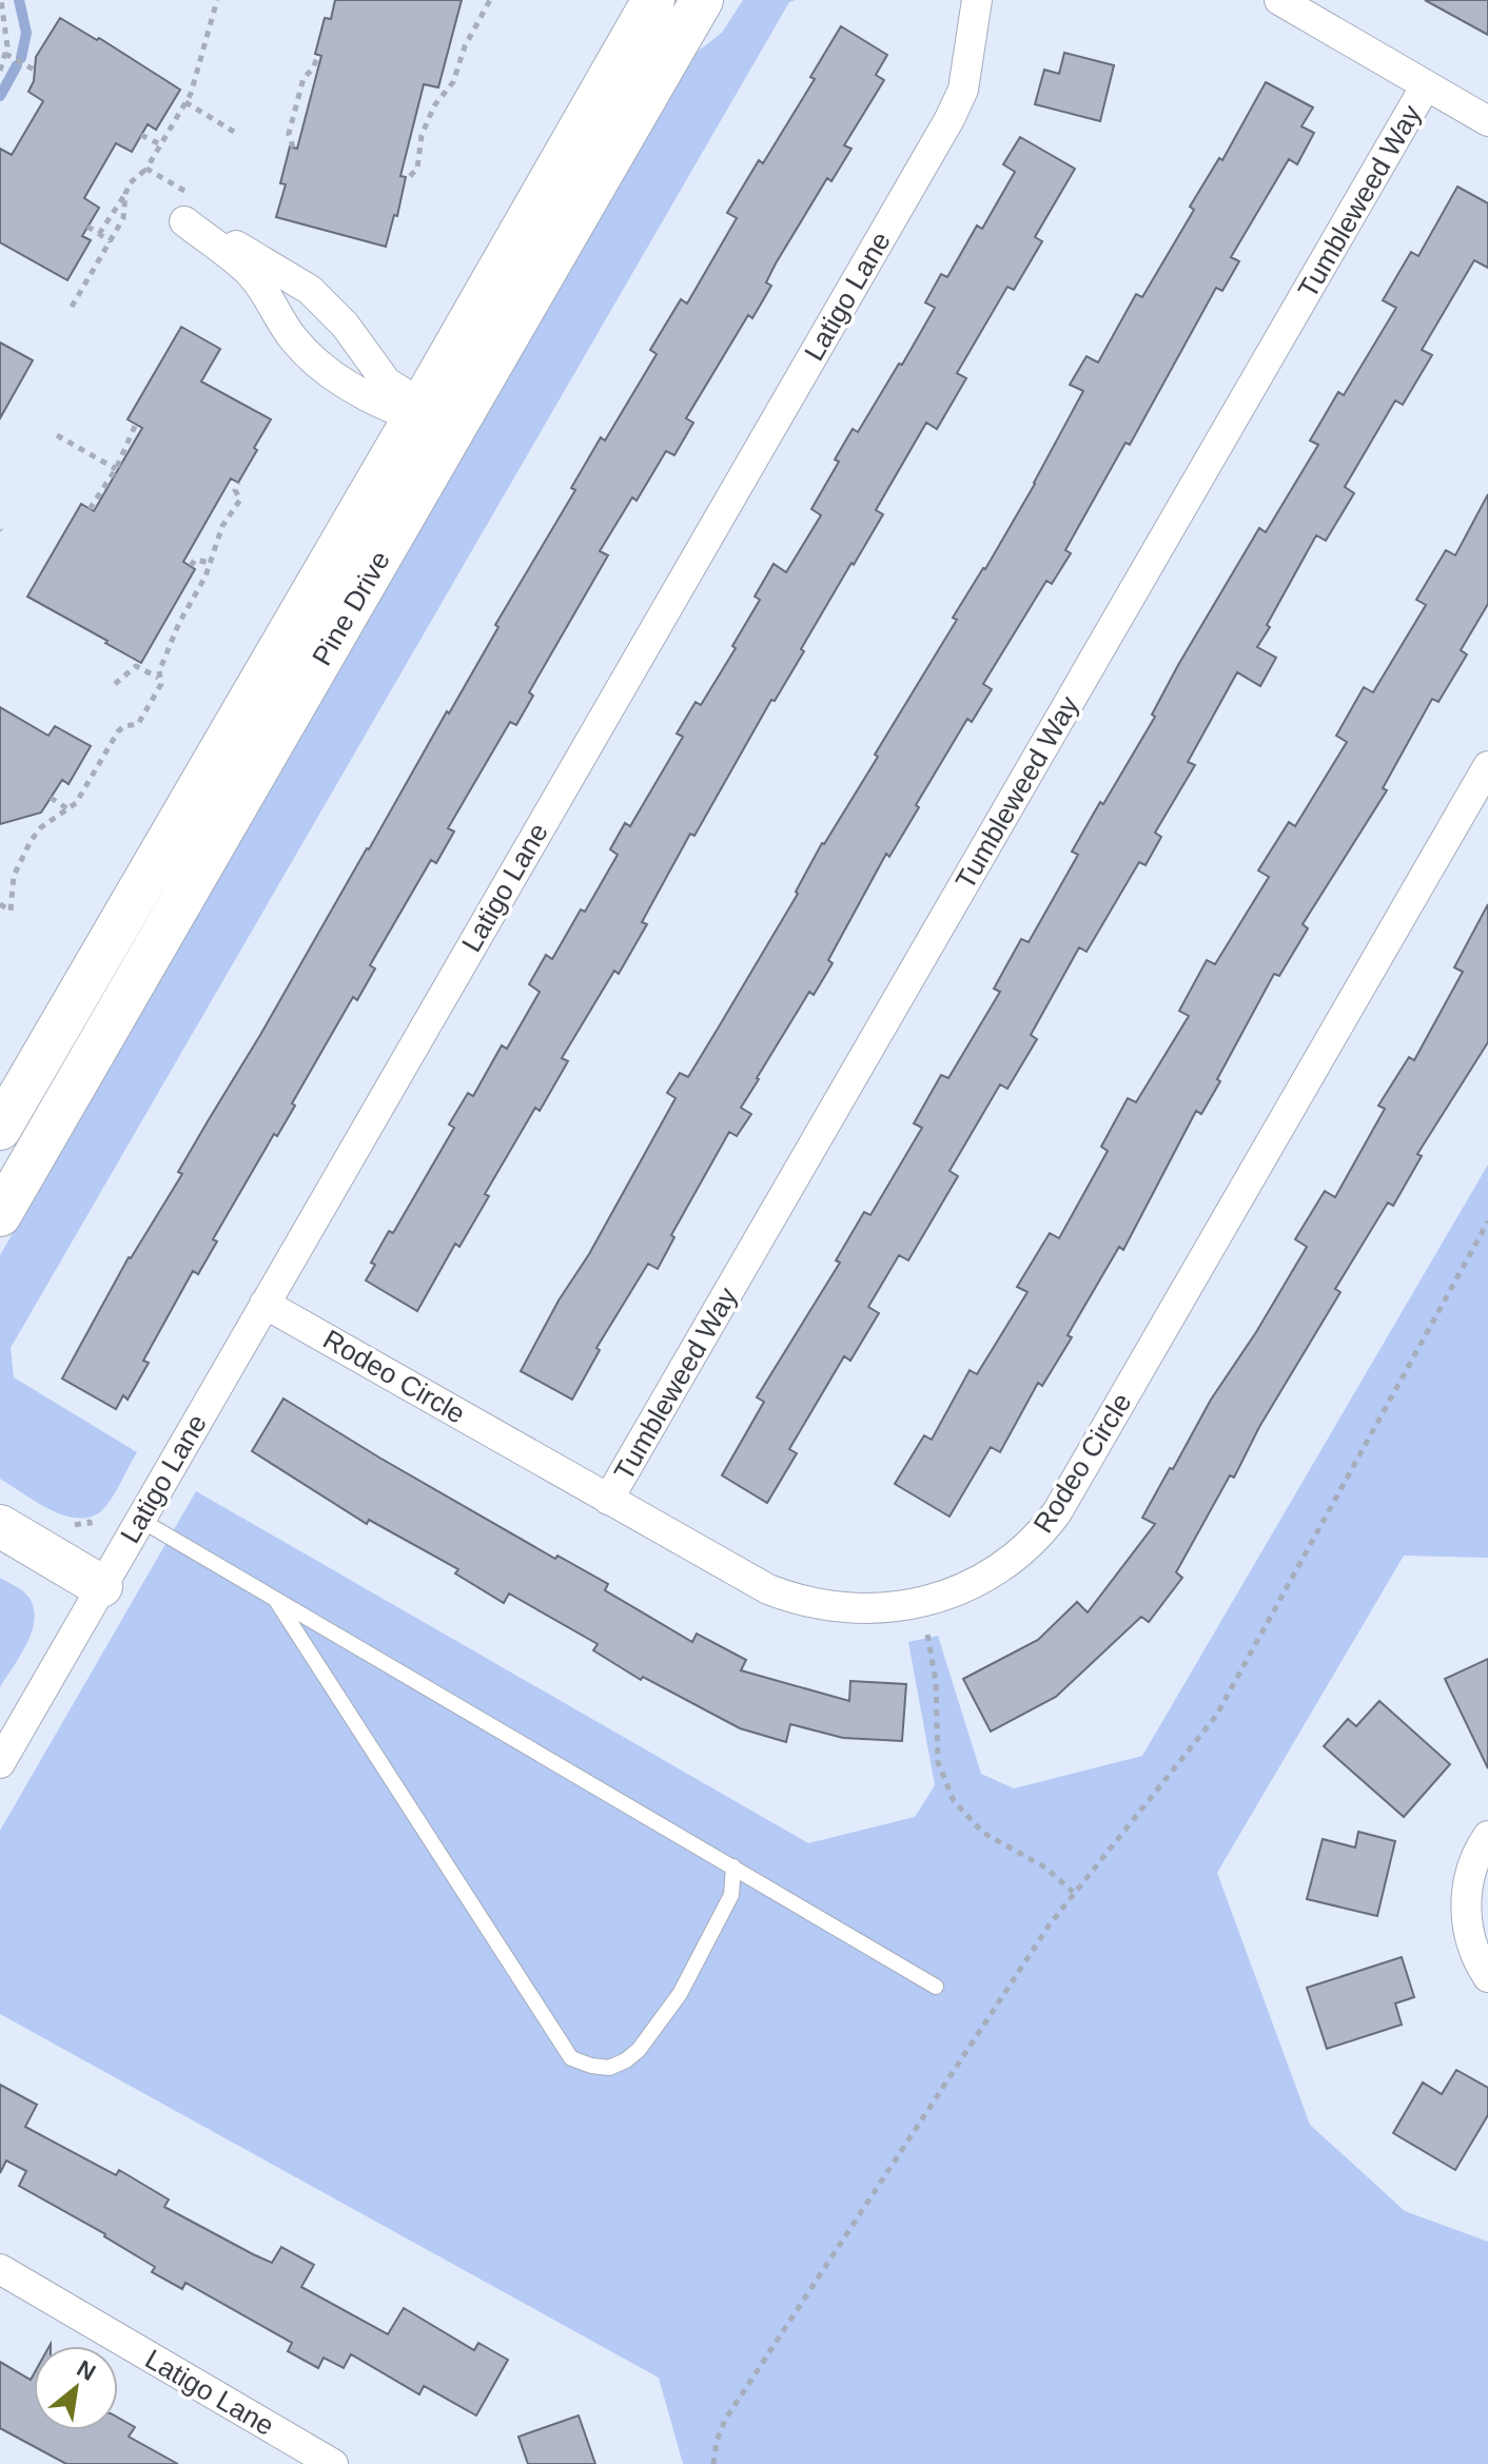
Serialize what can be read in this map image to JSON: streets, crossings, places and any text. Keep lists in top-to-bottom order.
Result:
{
  "streets": {
    "main road": ["Pine Drive"],
    "street": ["Tumbleweed Way", "Latigo Lane", "Rodeo Circle"]
  },
  "crossings": [
    ["Tumbleweed Way", "Rodeo Circle"],
    ["Latigo Lane", "Rodeo Circle"]
  ],
  "north": "top right"
}
